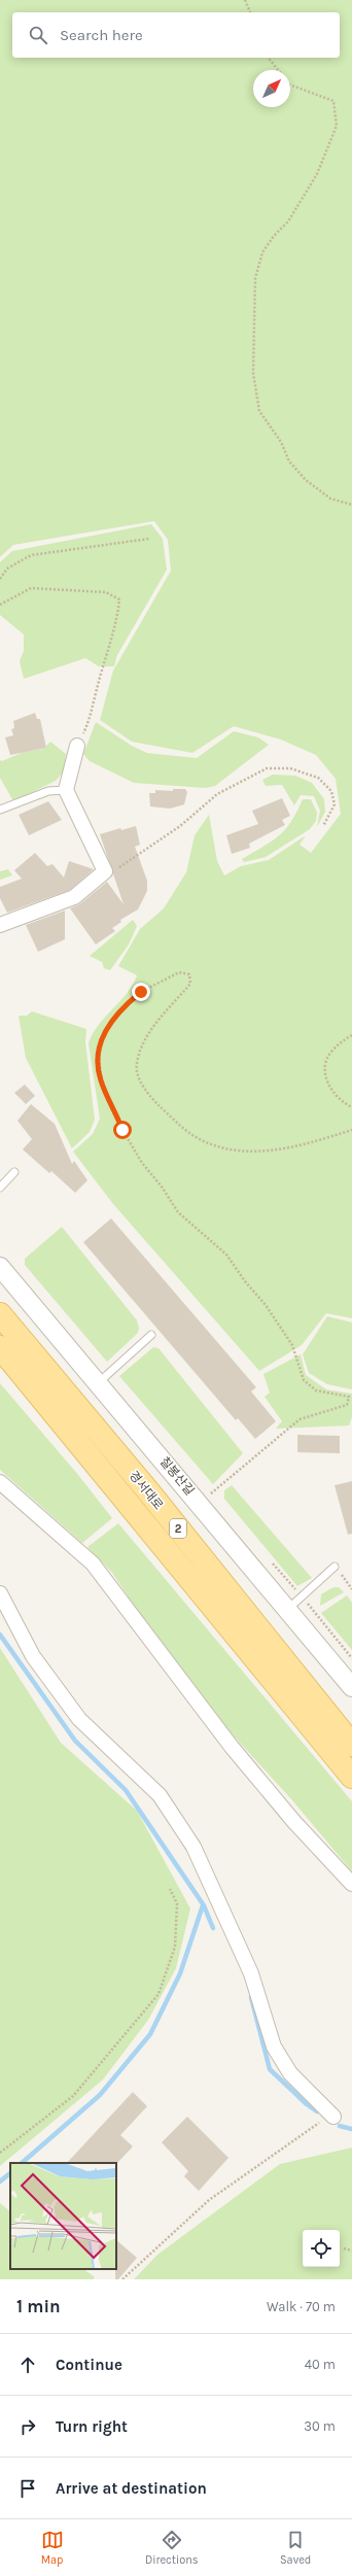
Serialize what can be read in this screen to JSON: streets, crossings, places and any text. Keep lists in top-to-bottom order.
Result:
{
  "streets": {
    "main road": ["경서대로", "2"],
    "street": ["칠봉산길"]
  },
  "north": "top right",
  "page": {
    "search": "Search here",
    "heading": ["1 min", "Walk · 70 m"],
    "list": [
      ["Continue", "40 m"],
      ["Turn right", "30 m"],
      "Arrive at destination"
    ],
    "nav": ["Map", "Directions", "Saved"]
  }
}
